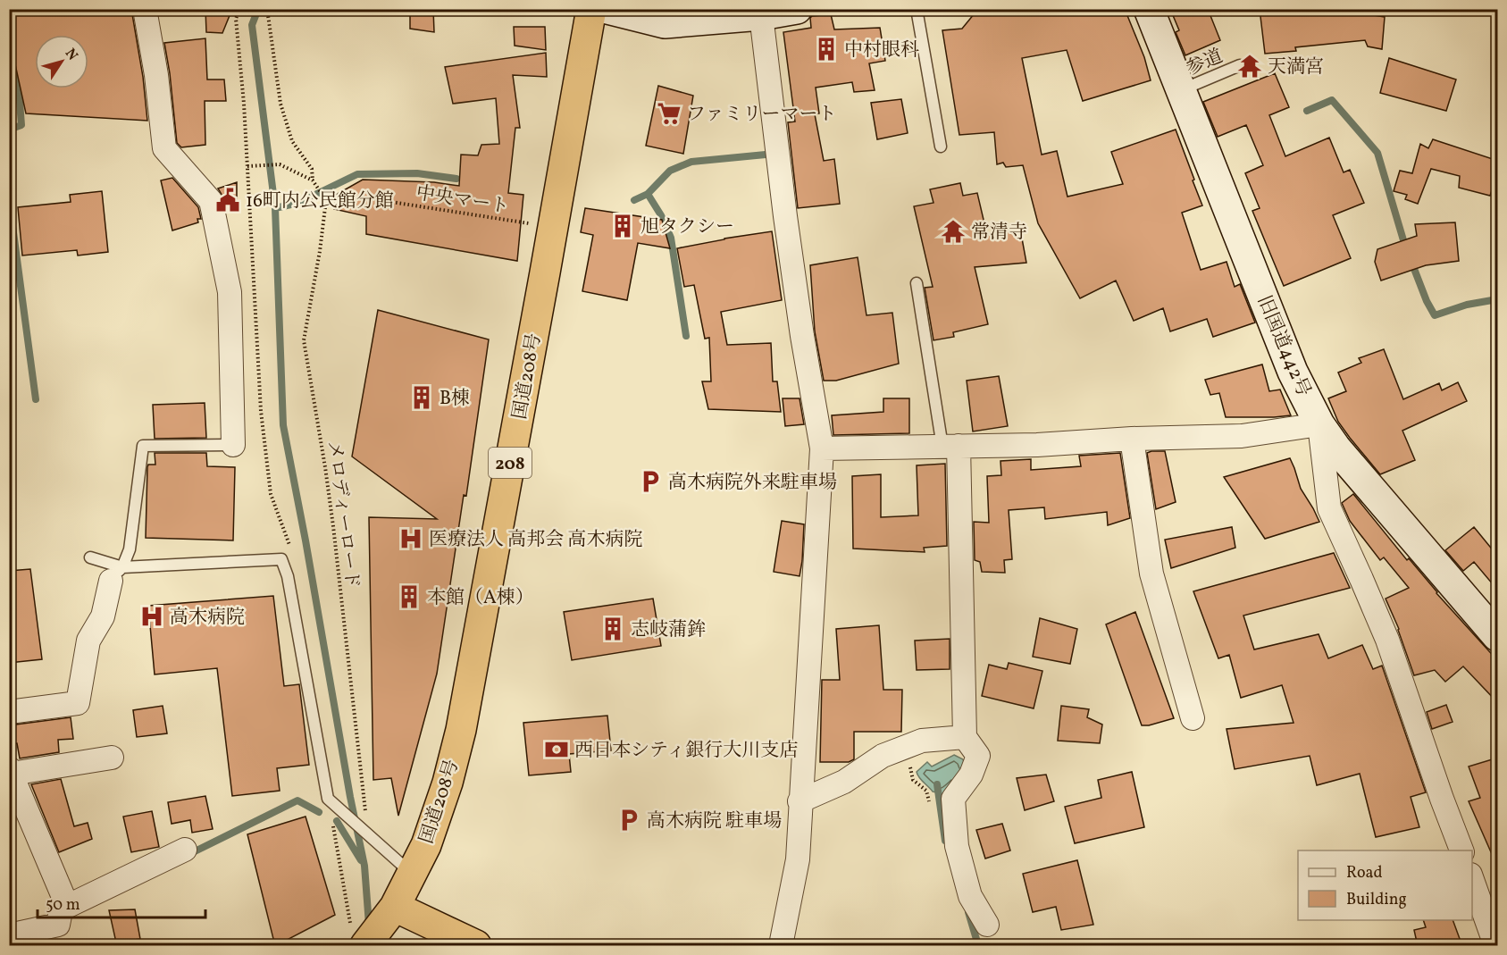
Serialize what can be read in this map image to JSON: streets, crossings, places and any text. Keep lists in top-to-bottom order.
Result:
{
  "streets": {
    "highway": ["国道208号", "208"],
    "street": ["旧国道442号"],
    "lane": ["参道"],
    "path": ["中央マート", "メロディーロード"]
  },
  "crossings": [
    ["参道", "旧国道442号"],
    ["中央マート", "国道208号"]
  ],
  "places": {
    "building": [
      "中村眼科",
      "旭タクシー",
      "B棟",
      "本館（A棟）",
      "志岐蒲鉾"
    ],
    "temple": ["天満宮", "常清寺"],
    "supermarket": ["ファミリーマート"],
    "public building": ["16町内公民館分館"],
    "parking": ["高木病院外来駐車場", "高木病院 駐車場"],
    "hospital": ["医療法人 高邦会 高木病院", "高木病院"],
    "bank": ["西日本シティ銀行大川支店"]
  },
  "legend": ["Road", "Building"],
  "scale_bar": "50 m",
  "north": "top right"
}
